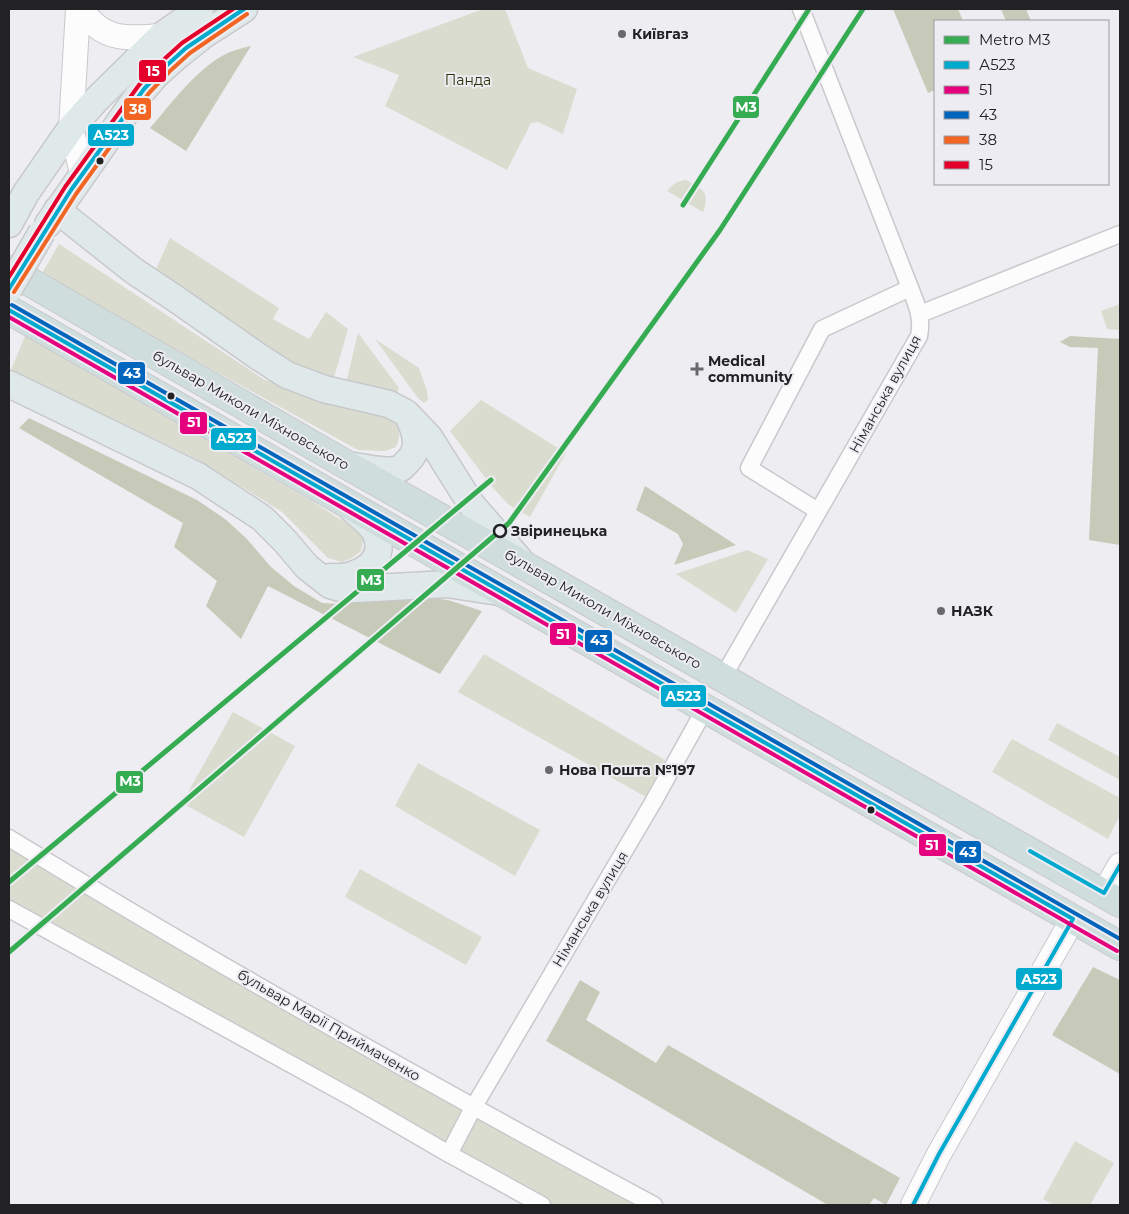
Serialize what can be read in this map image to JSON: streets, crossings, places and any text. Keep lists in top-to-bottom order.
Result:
{
  "streets": {
    "highway": ["бульвар Миколи Міхновського"],
    "street": ["Німанська вулиця", "бульвар Марії Приймаченко"]
  },
  "crossings": [
    ["Німанська вулиця", "бульвар Миколи Міхновського"],
    ["Німанська вулиця", "бульвар Марії Приймаченко"]
  ],
  "parks": ["Панда"],
  "places": {
    "other": [
      "Київгаз",
      "Звіринецька",
      "НАЗК",
      "Нова Пошта №197"
    ],
    "health": ["Medical community"]
  },
  "lines": [
    "metro line M3",
    "transit line А523",
    "transit line 15",
    "transit line 38",
    "transit line 43",
    "transit line 51"
  ],
  "legend": [
    "Metro M3",
    "А523",
    "51",
    "43",
    "38",
    "15"
  ]
}
